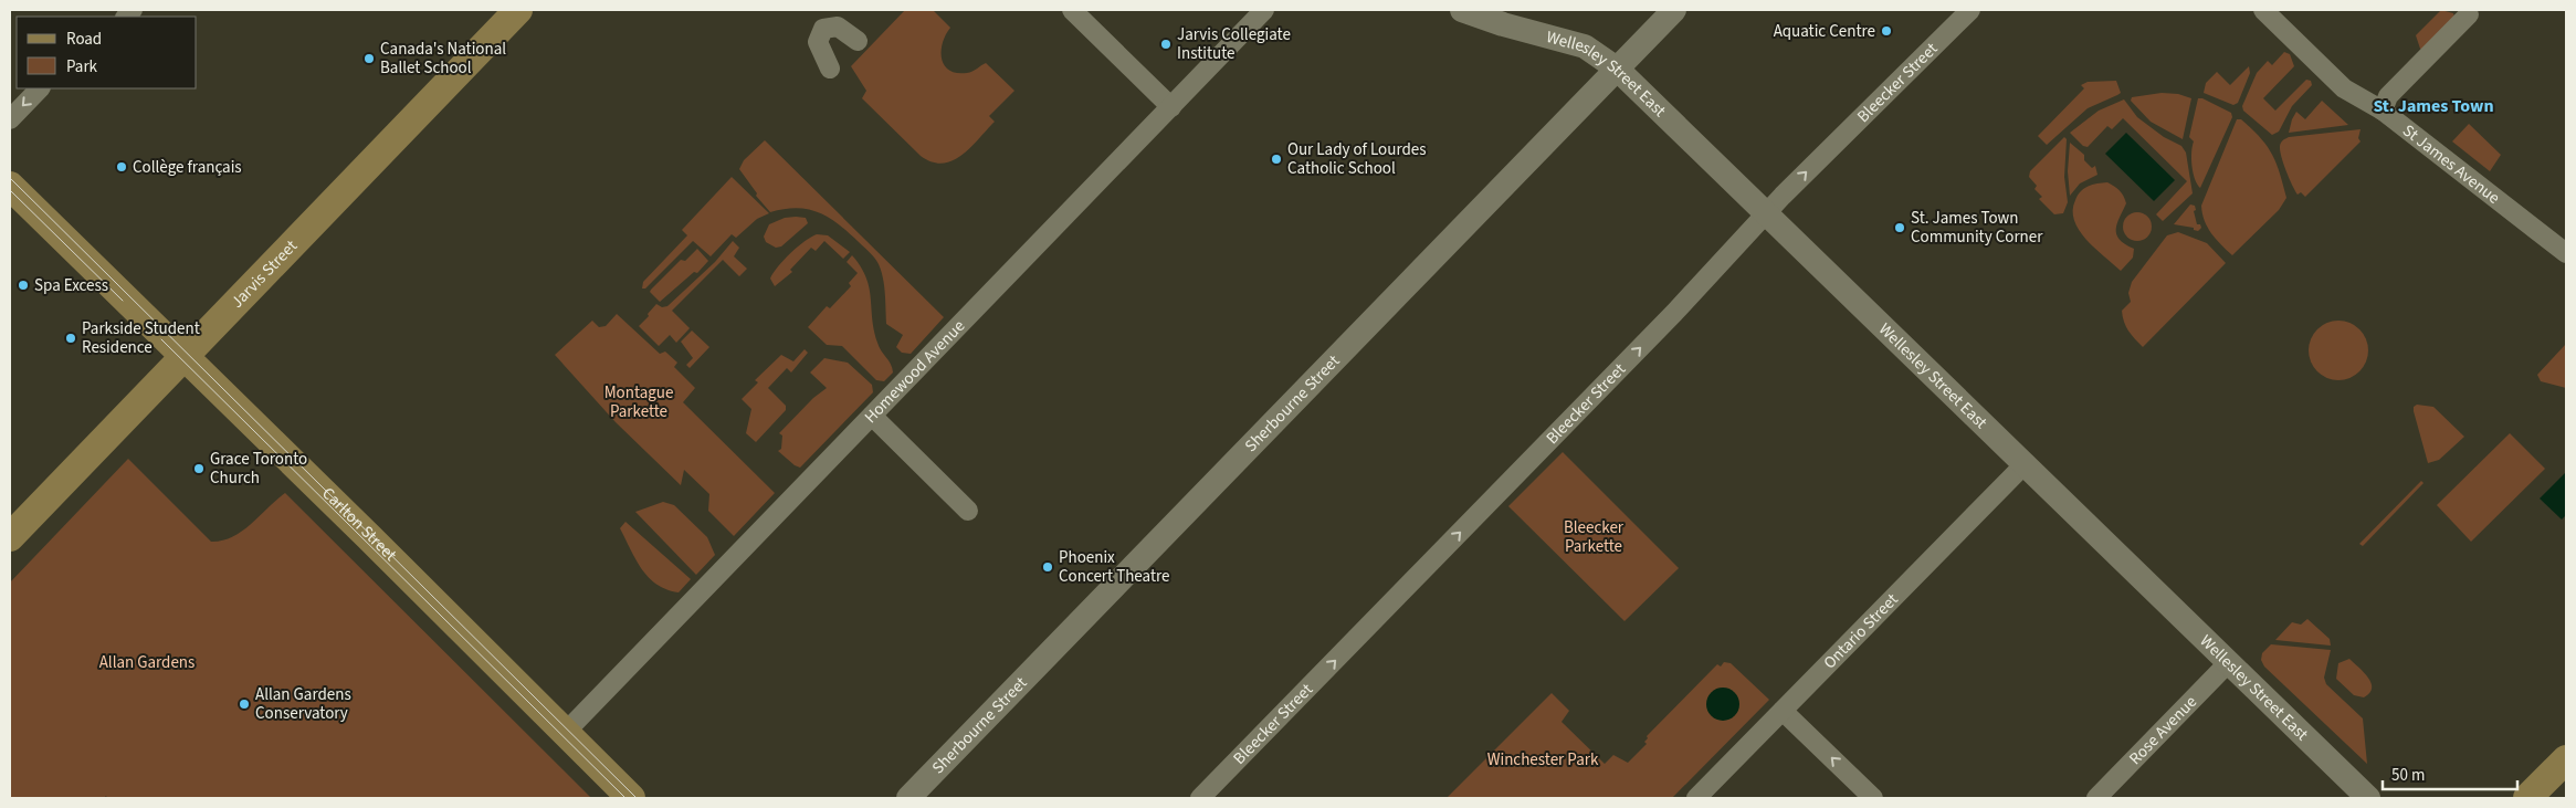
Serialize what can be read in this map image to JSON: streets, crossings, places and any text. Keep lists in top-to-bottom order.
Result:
{
  "streets": {
    "main road": ["Jarvis Street", "Carlton Street"],
    "street": [
      "Wellesley Street East",
      "Bleecker Street",
      "St James Avenue",
      "Homewood Avenue",
      "Sherbourne Street",
      "Ontario Street",
      "Rose Avenue"
    ]
  },
  "crossings": [
    ["Wellesley Street East", "Bleecker Street"],
    ["Wellesley Street East", "Sherbourne Street"],
    ["Wellesley Street East", "Ontario Street"],
    ["Wellesley Street East", "Rose Avenue"],
    ["Jarvis Street", "Carlton Street"],
    ["Homewood Avenue", "Carlton Street"]
  ],
  "one_way": ["Bleecker Street"],
  "districts": ["St. James Town"],
  "parks": [
    "Montague Parkette",
    "Bleecker Parkette",
    "Allan Gardens",
    "Winchester Park"
  ],
  "places": [
    "Aquatic Centre",
    "Jarvis Collegiate Institute",
    "Canada's National Ballet School",
    "Our Lady of Lourdes Catholic School",
    "Collège français",
    "St. James Town Community Corner",
    "Spa Excess",
    "Parkside Student Residence",
    "Grace Toronto Church",
    "Phoenix Concert Theatre",
    "Allan Gardens Conservatory"
  ],
  "legend": ["Road", "Park"],
  "scale_bar": "50 m"
}
